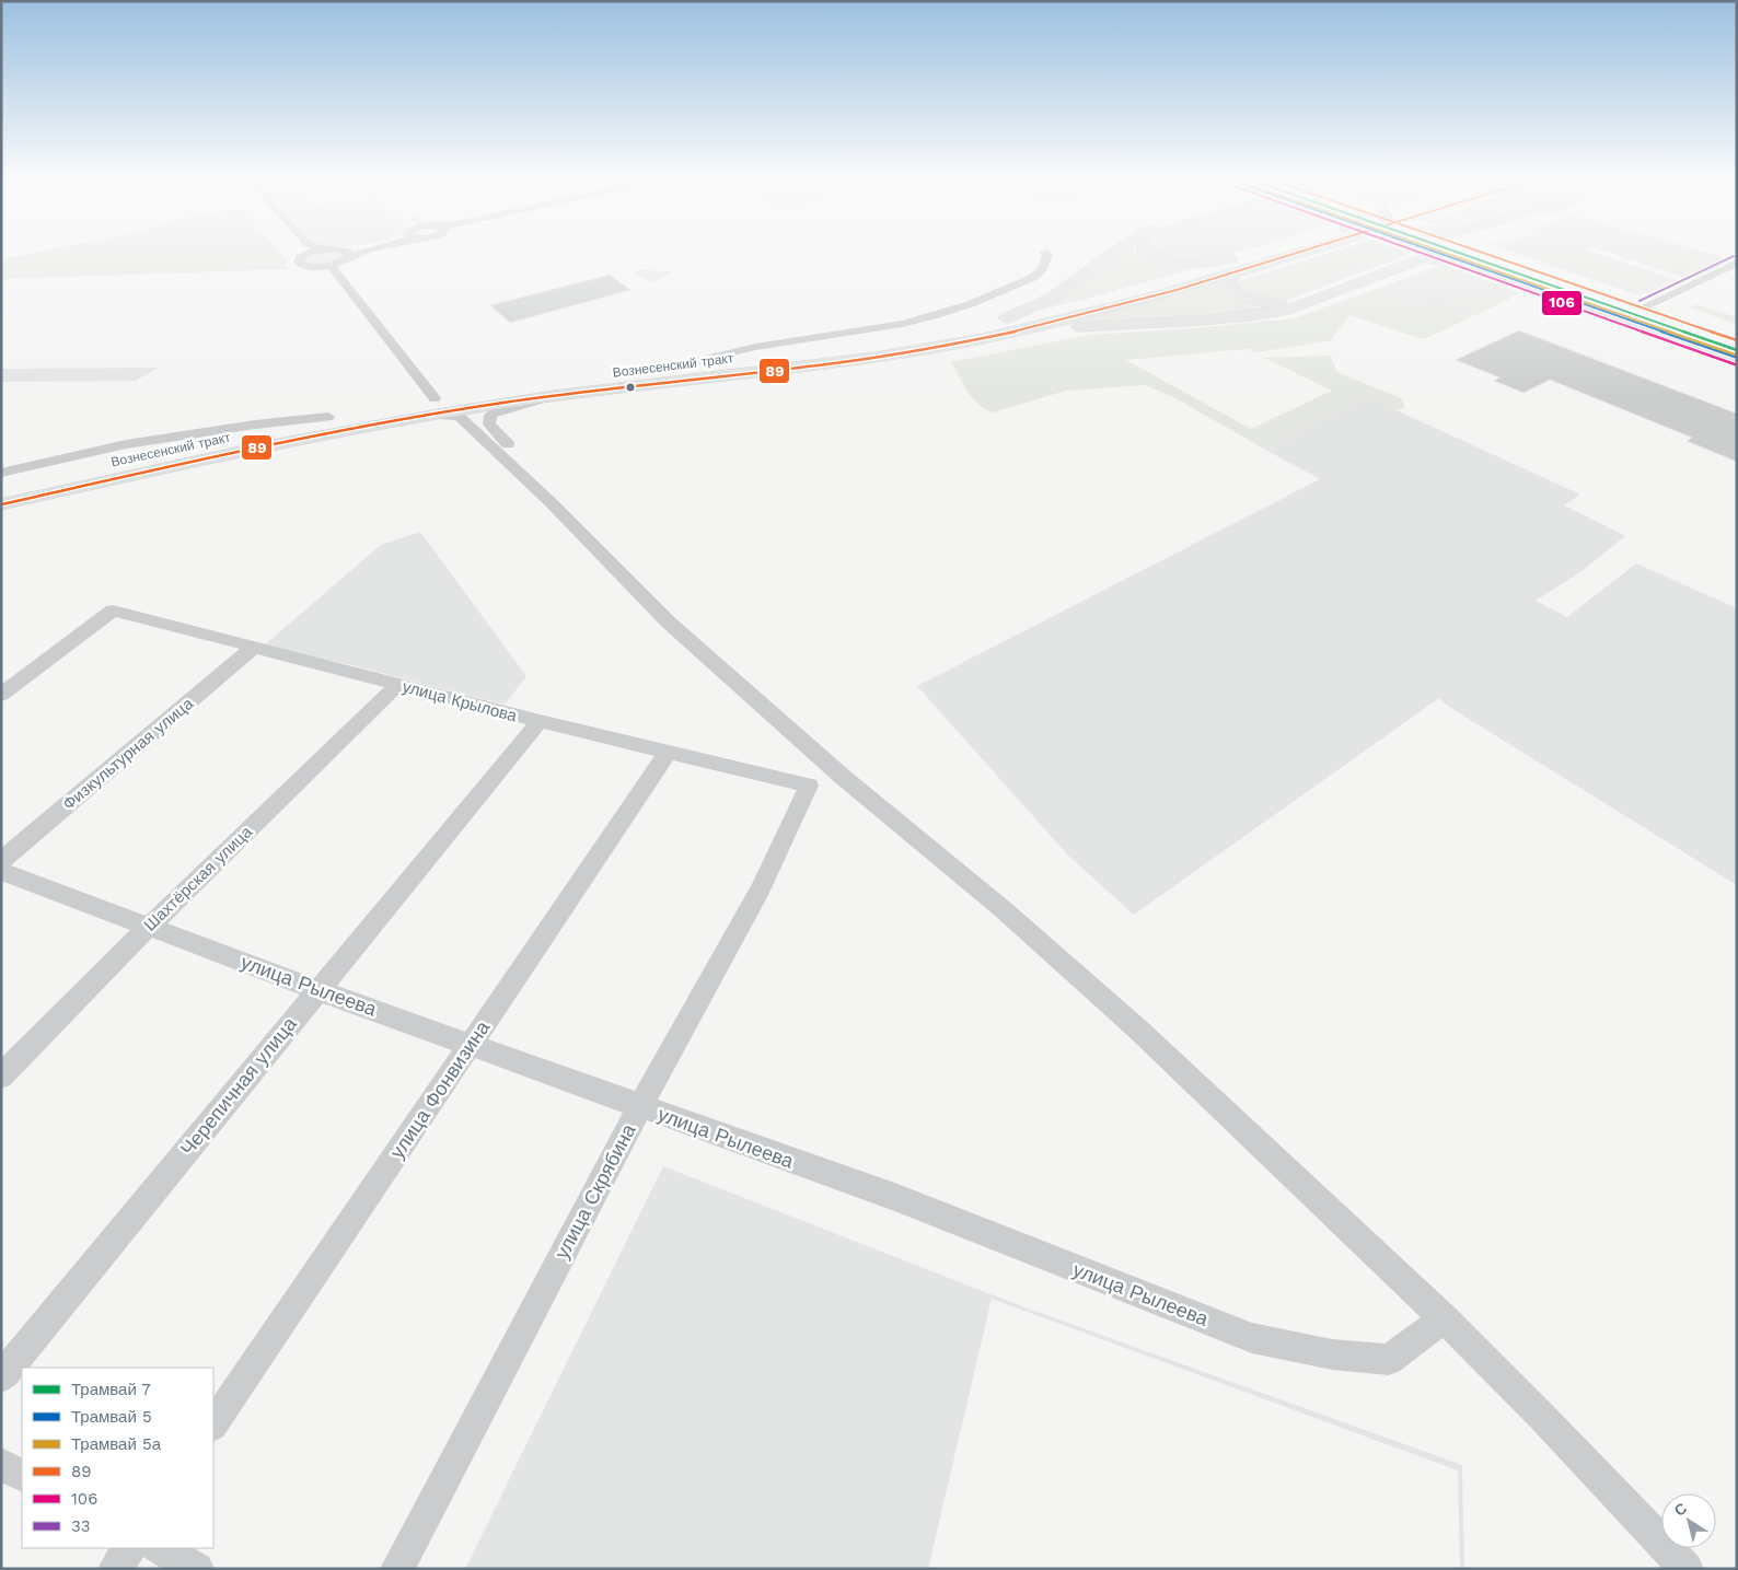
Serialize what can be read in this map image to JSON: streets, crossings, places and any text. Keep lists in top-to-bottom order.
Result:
{
  "streets": {
    "main road": ["Вознесенский тракт"],
    "street": [
      "улица Крылова",
      "Физкультурная улица",
      "Шахтёрская улица",
      "улица Рылеева",
      "Черепичная улица",
      "улица Фонвизина",
      "улица Скрябина"
    ]
  },
  "crossings": [
    ["улица Крылова", "Физкультурная улица"],
    ["улица Крылова", "Шахтёрская улица"],
    ["улица Крылова", "Черепичная улица"],
    ["улица Крылова", "улица Фонвизина"],
    ["улица Крылова", "улица Скрябина"],
    ["Шахтёрская улица", "улица Рылеева"],
    ["улица Рылеева", "Черепичная улица"],
    ["улица Рылеева", "улица Фонвизина"],
    ["улица Рылеева", "улица Скрябина"]
  ],
  "lines": [
    "tram line 7",
    "tram line 5",
    "tram line 5а",
    "transit line 89",
    "transit line 106",
    "transit line 33"
  ],
  "legend": [
    "Трамвай 7",
    "Трамвай 5",
    "Трамвай 5а",
    "89",
    "106",
    "33"
  ],
  "north": "top left"
}
